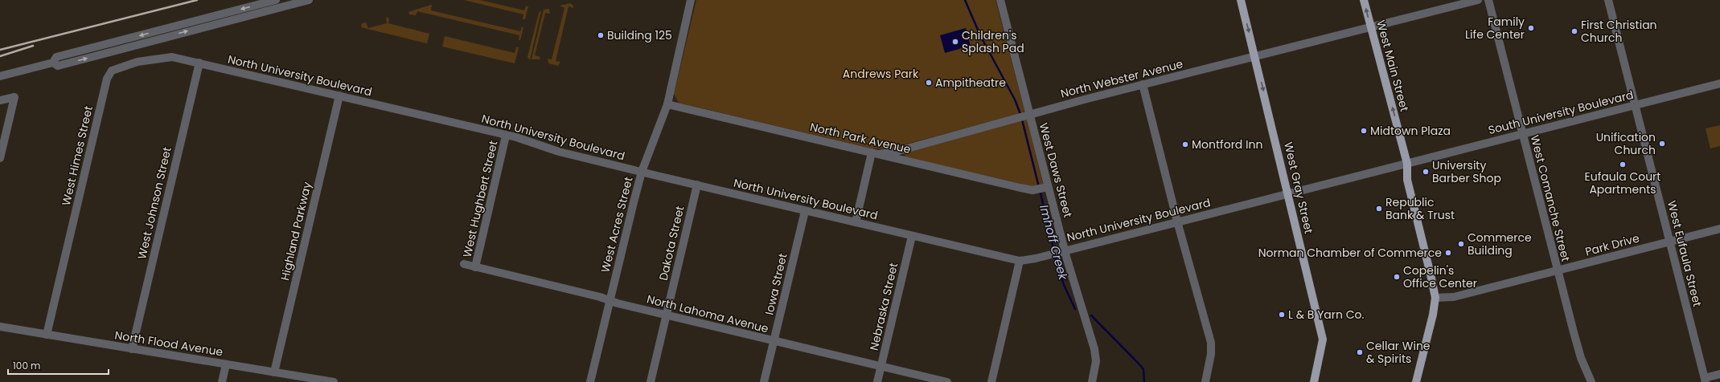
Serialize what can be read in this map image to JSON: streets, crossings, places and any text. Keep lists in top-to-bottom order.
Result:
{
  "streets": {
    "main road": ["West Main Street", "West Gray Street"],
    "street": [
      "North University Boulevard",
      "North Webster Avenue",
      "South University Boulevard",
      "North Park Avenue",
      "West Himes Street",
      "West Daws Street",
      "West Comanche Street",
      "West Hughbert Street",
      "West Johnson Street",
      "West Acres Street",
      "Highland Parkway",
      "Dakota Street",
      "Park Drive",
      "West Eufaula Street",
      "Iowa Street",
      "Nebraska Street",
      "North Lahoma Avenue",
      "North Flood Avenue"
    ]
  },
  "crossings": [
    ["West Main Street", "North University Boulevard"],
    ["West Main Street", "North Webster Avenue"],
    ["West Main Street", "South University Boulevard"],
    ["West Main Street", "Park Drive"],
    ["North University Boulevard", "South University Boulevard"],
    ["North University Boulevard", "West Himes Street"],
    ["North University Boulevard", "West Daws Street"],
    ["North University Boulevard", "West Gray Street"],
    ["North University Boulevard", "West Hughbert Street"],
    ["North University Boulevard", "West Johnson Street"],
    ["North University Boulevard", "West Acres Street"],
    ["North University Boulevard", "Highland Parkway"],
    ["North University Boulevard", "Dakota Street"],
    ["North University Boulevard", "Iowa Street"],
    ["North University Boulevard", "Nebraska Street"],
    ["North Webster Avenue", "North Park Avenue"],
    ["North Webster Avenue", "West Daws Street"],
    ["North Webster Avenue", "West Gray Street"],
    ["South University Boulevard", "West Comanche Street"],
    ["South University Boulevard", "West Eufaula Street"],
    ["North Park Avenue", "West Daws Street"],
    ["North Park Avenue", "West Acres Street"],
    ["West Himes Street", "West Johnson Street"],
    ["West Himes Street", "North Flood Avenue"],
    ["West Comanche Street", "Park Drive"],
    ["West Hughbert Street", "North Lahoma Avenue"],
    ["West Johnson Street", "North Flood Avenue"],
    ["West Acres Street", "North Lahoma Avenue"],
    ["Highland Parkway", "North Flood Avenue"],
    ["Dakota Street", "North Lahoma Avenue"],
    ["Park Drive", "West Eufaula Street"],
    ["Iowa Street", "North Lahoma Avenue"],
    ["Nebraska Street", "North Lahoma Avenue"]
  ],
  "one_way": ["West Main Street", "West Gray Street"],
  "water": ["Imhoff Creek"],
  "parks": ["Andrews Park"],
  "places": [
    "Family Life Center",
    "First Christian Church",
    "Building 125",
    "Children's Splash Pad",
    "Ampitheatre",
    "Midtown Plaza",
    "Unification Church",
    "Montford Inn",
    "Eufaula Court Apartments",
    "University Barber Shop",
    "Republic Bank & Trust",
    "Commerce Building",
    "Norman Chamber of Commerce",
    "Copelin's Office Center",
    "L & B Yarn Co.",
    "Cellar Wine & Spirits"
  ],
  "scale_bar": "100 m"
}
